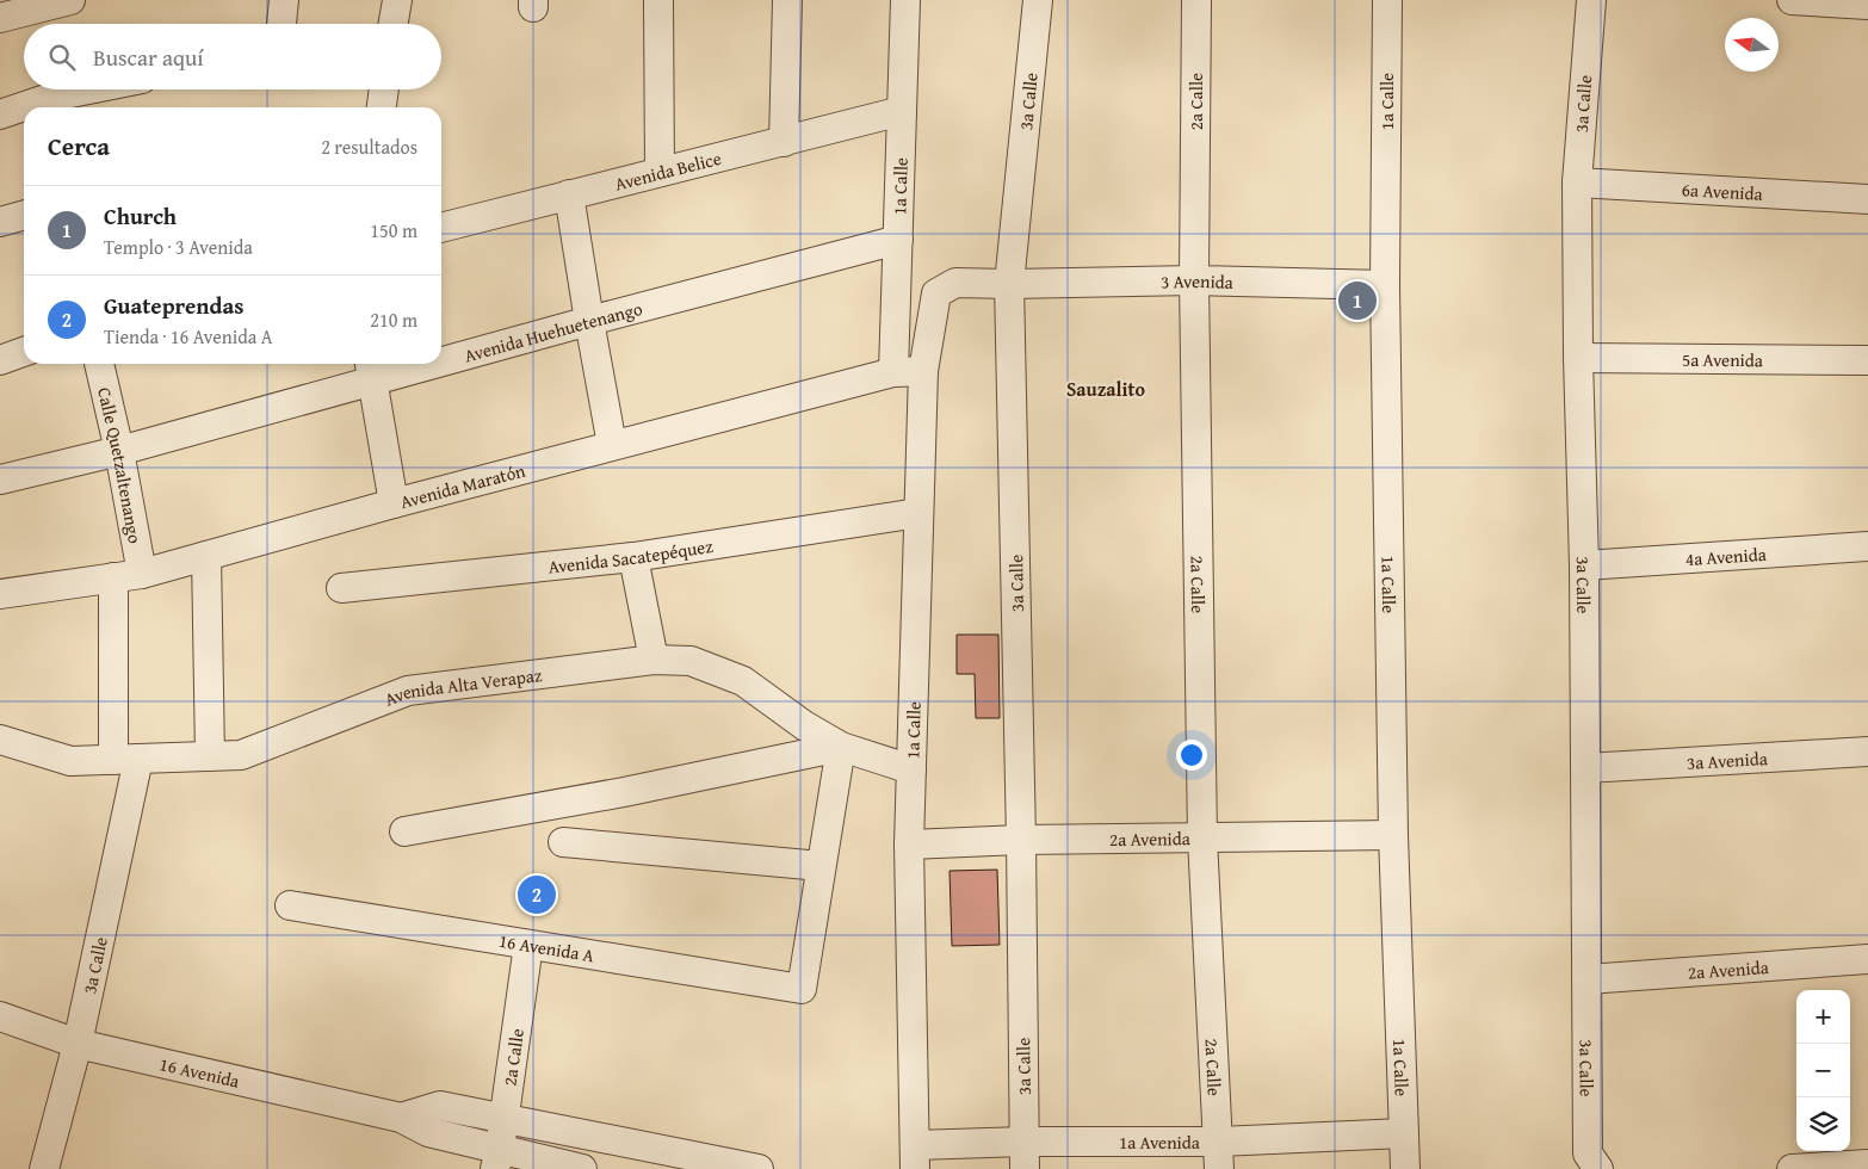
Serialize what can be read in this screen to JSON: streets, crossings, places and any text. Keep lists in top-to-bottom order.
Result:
{
  "streets": {
    "street": [
      "3a Calle",
      "2a Calle",
      "1a Calle",
      "Avenida Belice",
      "6a Avenida",
      "3 Avenida",
      "Avenida Huehuetenango",
      "5a Avenida",
      "Calle Quetzaltenango",
      "Avenida Maratón",
      "Avenida Sacatepéquez",
      "4a Avenida",
      "Avenida Alta Verapaz",
      "3a Avenida",
      "2a Avenida",
      "16 Avenida A",
      "16 Avenida",
      "1a Avenida"
    ]
  },
  "crossings": [
    ["3a Calle", "6a Avenida"],
    ["3a Calle", "3 Avenida"],
    ["3a Calle", "5a Avenida"],
    ["3a Calle", "4a Avenida"],
    ["3a Calle", "Avenida Alta Verapaz"],
    ["3a Calle", "3a Avenida"],
    ["3a Calle", "2a Avenida"],
    ["3a Calle", "16 Avenida"],
    ["3a Calle", "1a Avenida"],
    ["2a Calle", "3 Avenida"],
    ["2a Calle", "2a Avenida"],
    ["2a Calle", "16 Avenida A"],
    ["2a Calle", "16 Avenida"],
    ["2a Calle", "1a Avenida"],
    ["1a Calle", "Avenida Belice"],
    ["1a Calle", "3 Avenida"],
    ["1a Calle", "Avenida Huehuetenango"],
    ["1a Calle", "Avenida Maratón"],
    ["1a Calle", "Avenida Sacatepéquez"],
    ["1a Calle", "Avenida Alta Verapaz"],
    ["1a Calle", "2a Avenida"],
    ["1a Calle", "1a Avenida"],
    ["Avenida Huehuetenango", "Calle Quetzaltenango"],
    ["Calle Quetzaltenango", "Avenida Maratón"]
  ],
  "districts": ["Sauzalito"],
  "north": "left",
  "page": {
    "search": "Buscar aquí",
    "heading": ["Cerca", "2 resultados"],
    "list": [
      {
        "mark": "1",
        "name": "Church",
        "note": "Templo · 3 Avenida",
        "value": "150 m"
      },
      {
        "mark": "2",
        "name": "Guateprendas",
        "note": "Tienda · 16 Avenida A",
        "value": "210 m"
      }
    ],
    "pins": ["1", "2"],
    "map_buttons": ["+", "−"]
  }
}
